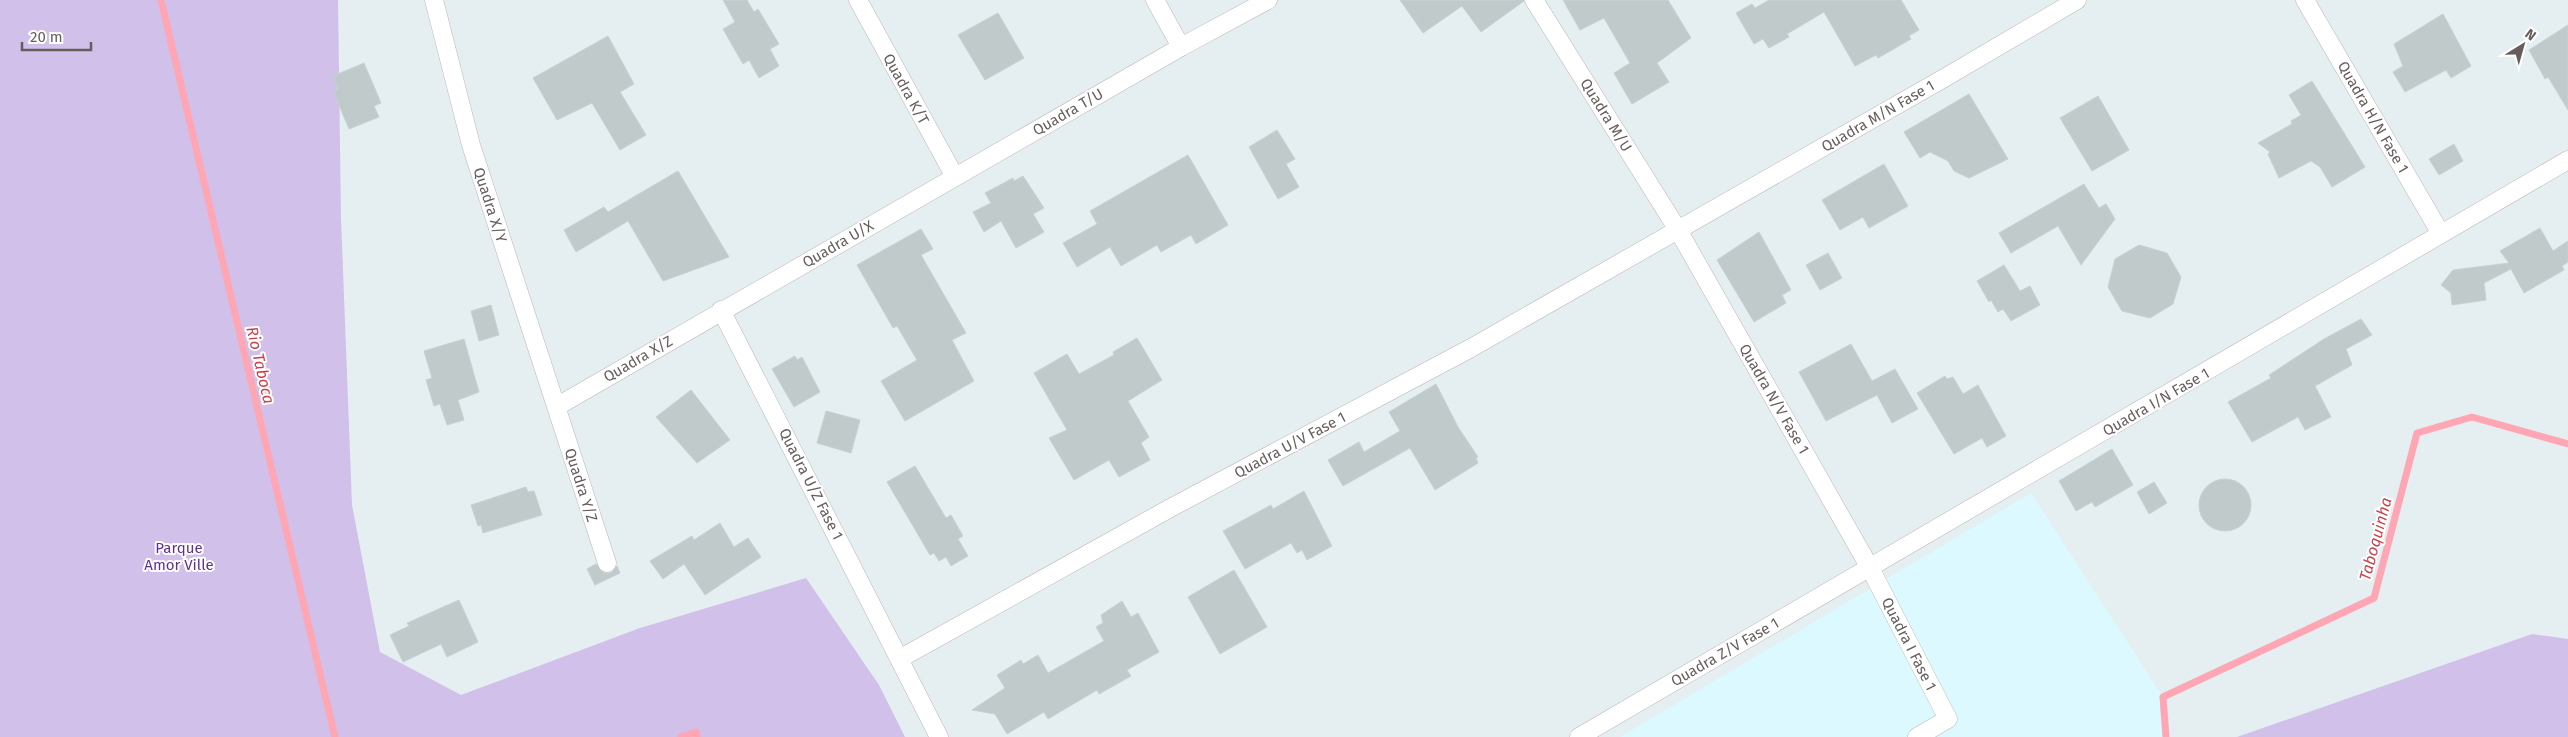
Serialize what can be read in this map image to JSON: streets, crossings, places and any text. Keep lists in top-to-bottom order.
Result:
{
  "streets": {
    "street": [
      "Quadra K/T",
      "Quadra T/U",
      "Quadra M/U",
      "Quadra M/N Fase 1",
      "Quadra H/N Fase 1",
      "Quadra X/Y",
      "Quadra U/X",
      "Quadra X/Z",
      "Quadra N/V Fase 1",
      "Quadra I/N Fase 1",
      "Quadra U/V Fase 1",
      "Quadra U/Z Fase 1",
      "Quadra Y/Z",
      "Quadra I Fase 1",
      "Quadra Z/V Fase 1"
    ]
  },
  "crossings": [
    ["Quadra K/T", "Quadra T/U"],
    ["Quadra K/T", "Quadra U/X"],
    ["Quadra T/U", "Quadra U/X"],
    ["Quadra M/U", "Quadra M/N Fase 1"],
    ["Quadra M/U", "Quadra N/V Fase 1"],
    ["Quadra M/U", "Quadra U/V Fase 1"],
    ["Quadra M/N Fase 1", "Quadra N/V Fase 1"],
    ["Quadra M/N Fase 1", "Quadra U/V Fase 1"],
    ["Quadra H/N Fase 1", "Quadra I/N Fase 1"],
    ["Quadra X/Y", "Quadra X/Z"],
    ["Quadra X/Y", "Quadra Y/Z"],
    ["Quadra U/X", "Quadra X/Z"],
    ["Quadra U/X", "Quadra U/Z Fase 1"],
    ["Quadra X/Z", "Quadra U/Z Fase 1"],
    ["Quadra X/Z", "Quadra Y/Z"],
    ["Quadra N/V Fase 1", "Quadra I/N Fase 1"],
    ["Quadra N/V Fase 1", "Quadra U/V Fase 1"],
    ["Quadra N/V Fase 1", "Quadra I Fase 1"],
    ["Quadra N/V Fase 1", "Quadra Z/V Fase 1"],
    ["Quadra I/N Fase 1", "Quadra I Fase 1"],
    ["Quadra I/N Fase 1", "Quadra Z/V Fase 1"],
    ["Quadra U/V Fase 1", "Quadra U/Z Fase 1"],
    ["Quadra I Fase 1", "Quadra Z/V Fase 1"]
  ],
  "water": ["Rio Taboca", "Taboquinha"],
  "parks": ["Parque Amor Ville"],
  "scale_bar": "20 m",
  "north": "top right"
}
